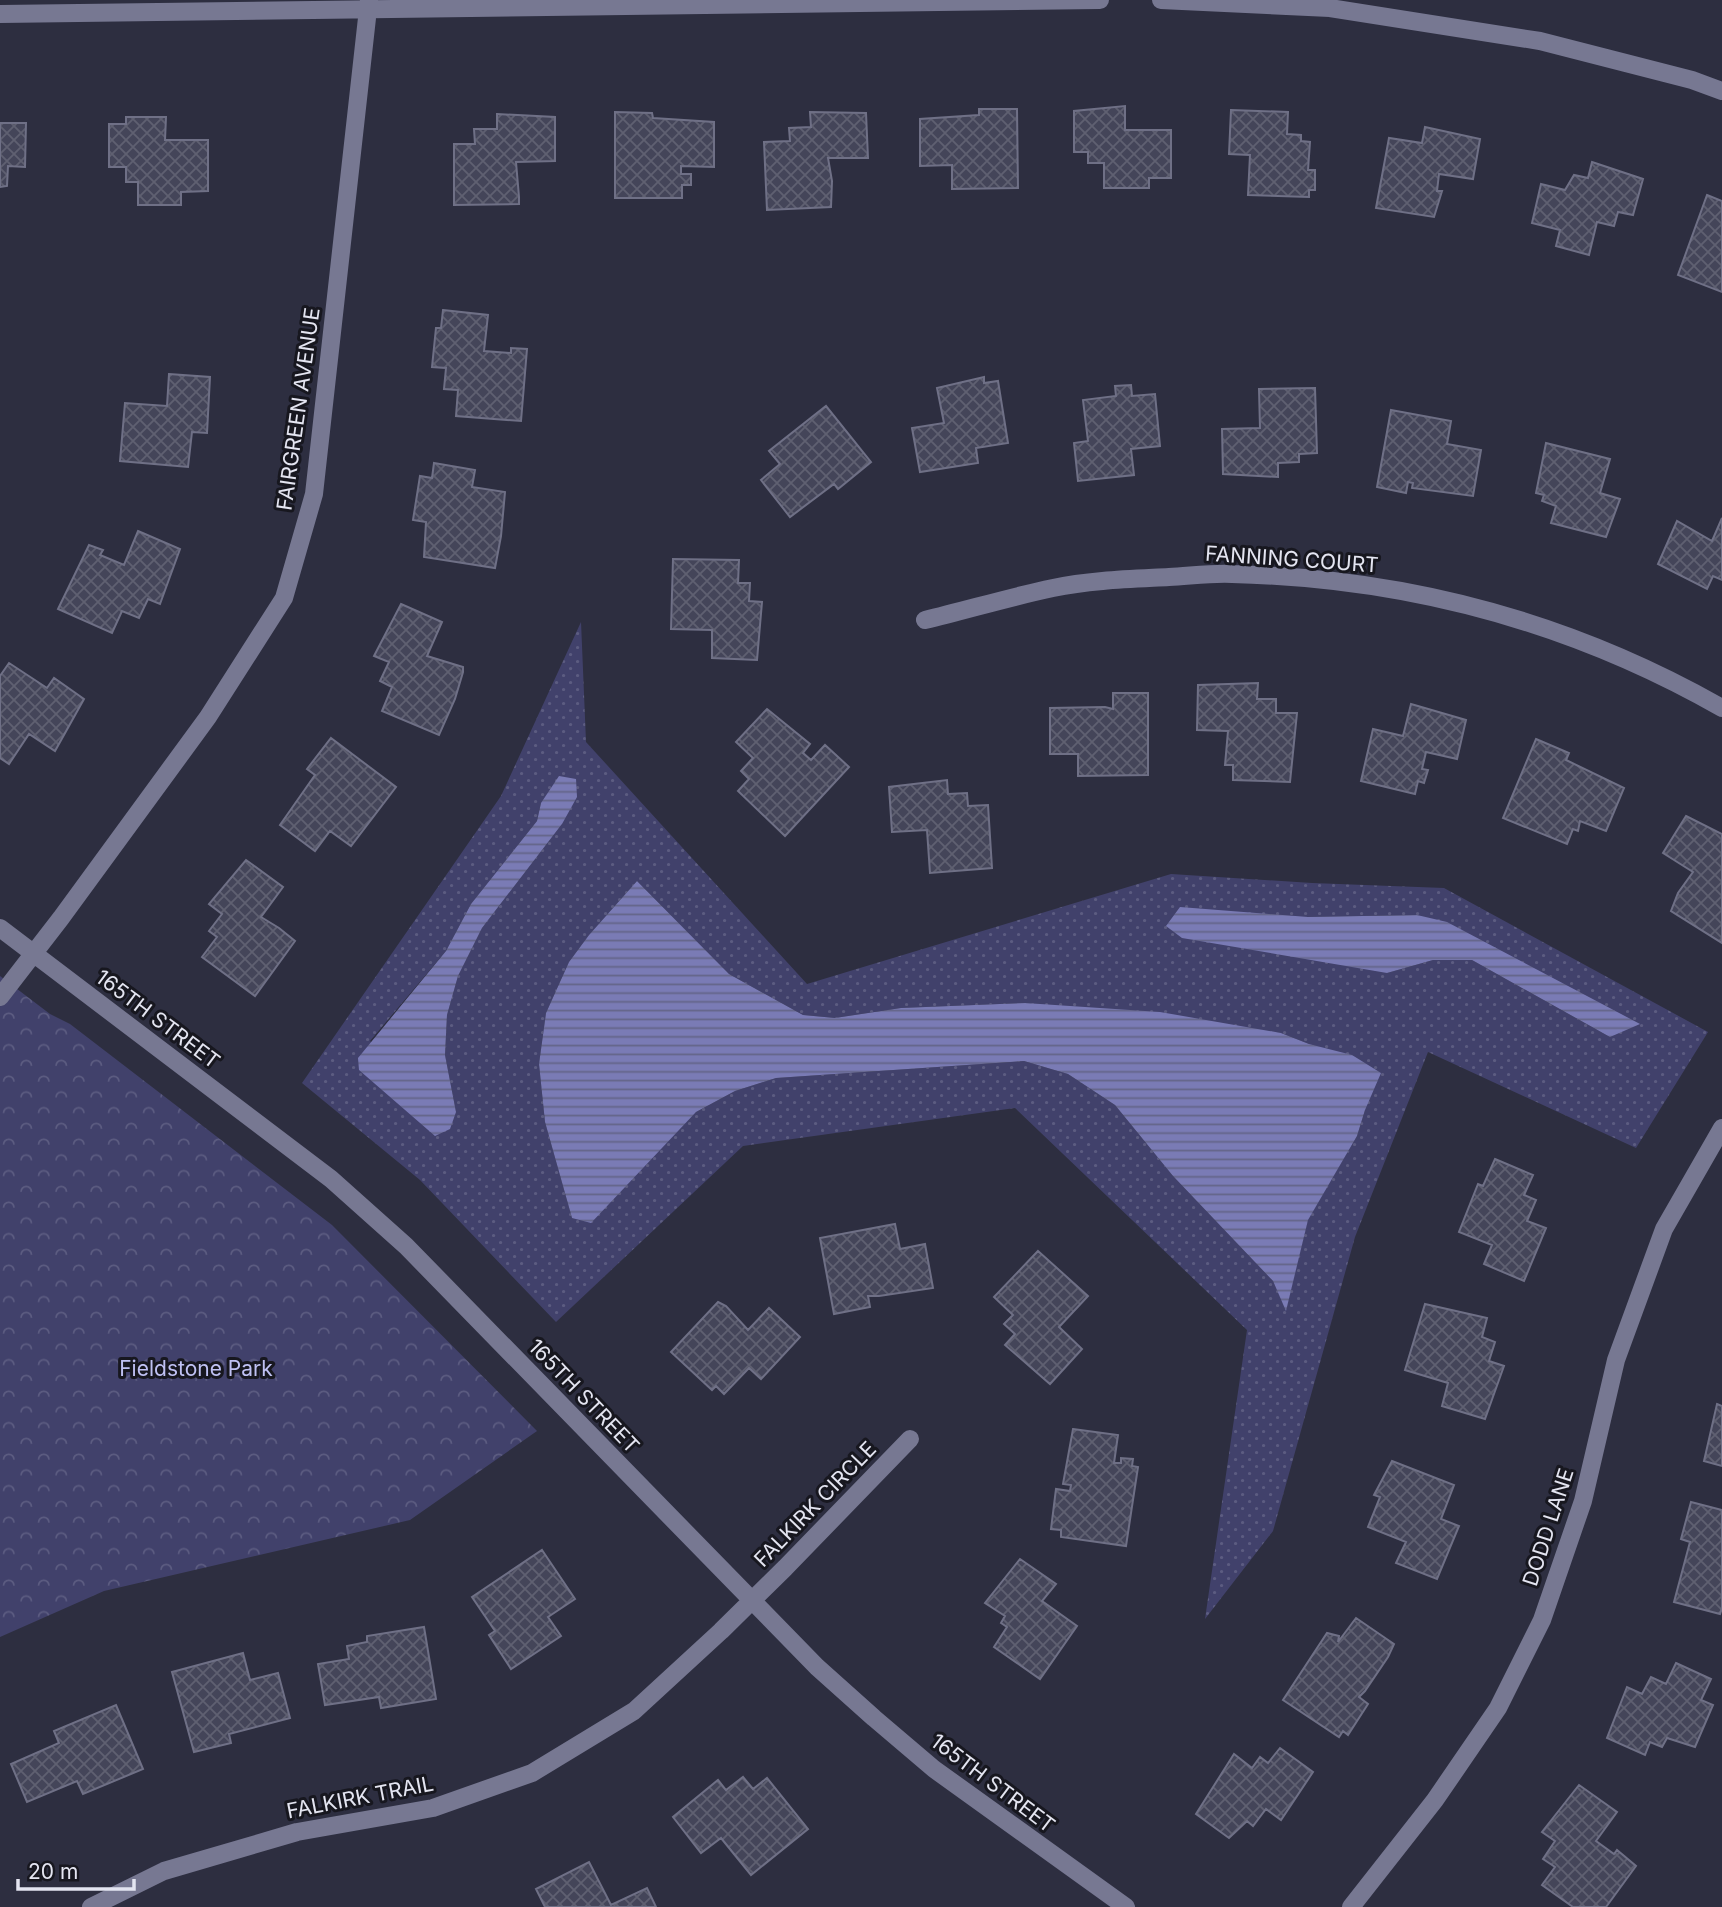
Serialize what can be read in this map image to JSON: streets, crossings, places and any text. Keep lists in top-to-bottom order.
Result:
{
  "streets": {
    "street": [
      "FAIRGREEN AVENUE",
      "FANNING COURT",
      "165TH STREET",
      "FALKIRK CIRCLE",
      "DODD LANE",
      "FALKIRK TRAIL"
    ]
  },
  "crossings": [
    ["FAIRGREEN AVENUE", "165TH STREET"],
    ["165TH STREET", "FALKIRK CIRCLE"],
    ["165TH STREET", "FALKIRK TRAIL"],
    ["FALKIRK CIRCLE", "FALKIRK TRAIL"]
  ],
  "parks": ["Fieldstone Park"],
  "scale_bar": "20 m"
}
